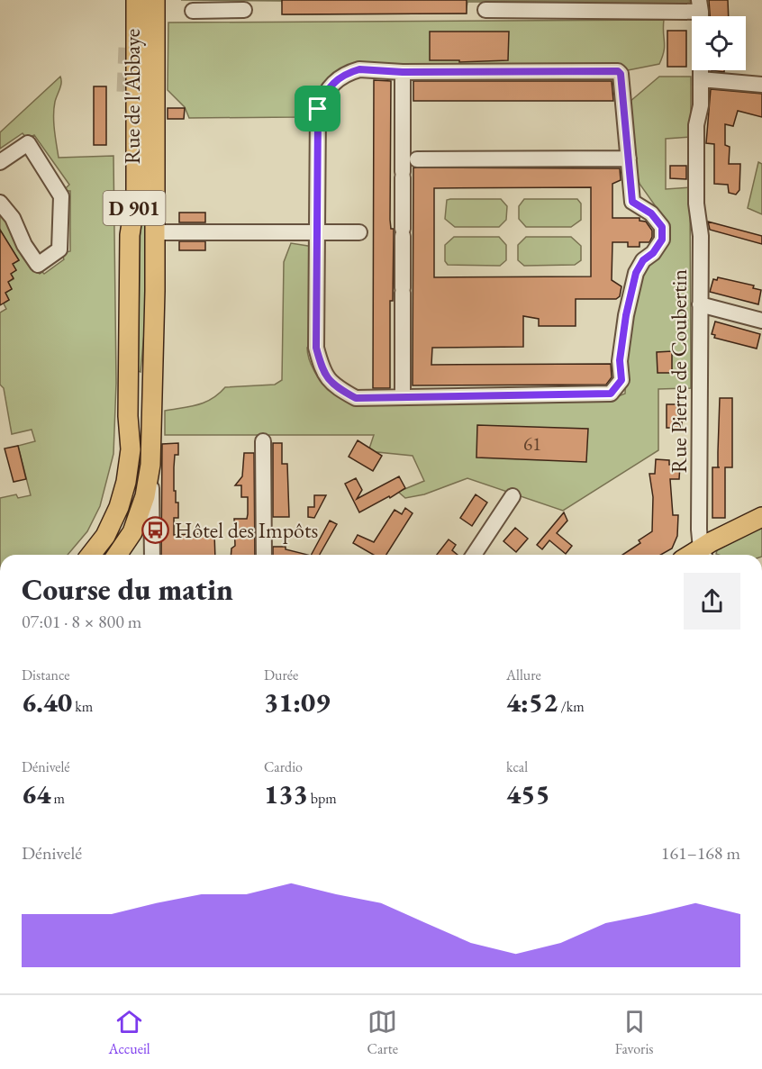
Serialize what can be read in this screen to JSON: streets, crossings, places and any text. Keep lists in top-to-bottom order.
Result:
{
  "streets": {
    "main road": ["Rue de l'Abbaye", "D 901"],
    "street": ["Rue Pierre de Coubertin"]
  },
  "places": {
    "bus stop": ["Hôtel des Impôts"]
  },
  "house_numbers": ["61"],
  "page": {
    "heading": ["Course du matin", "07:01 · 8 × 800 m"],
    "stats": [
      ["Distance", "6.40 km"],
      ["Durée", "31:09"],
      ["Allure", "4:52 /km"],
      ["Dénivelé", "64 m"],
      ["Cardio", "133 bpm"],
      ["kcal", "455"]
    ],
    "chart": ["Dénivelé", "161–168 m"],
    "tabs": ["Accueil", "Carte", "Favoris"]
  }
}
